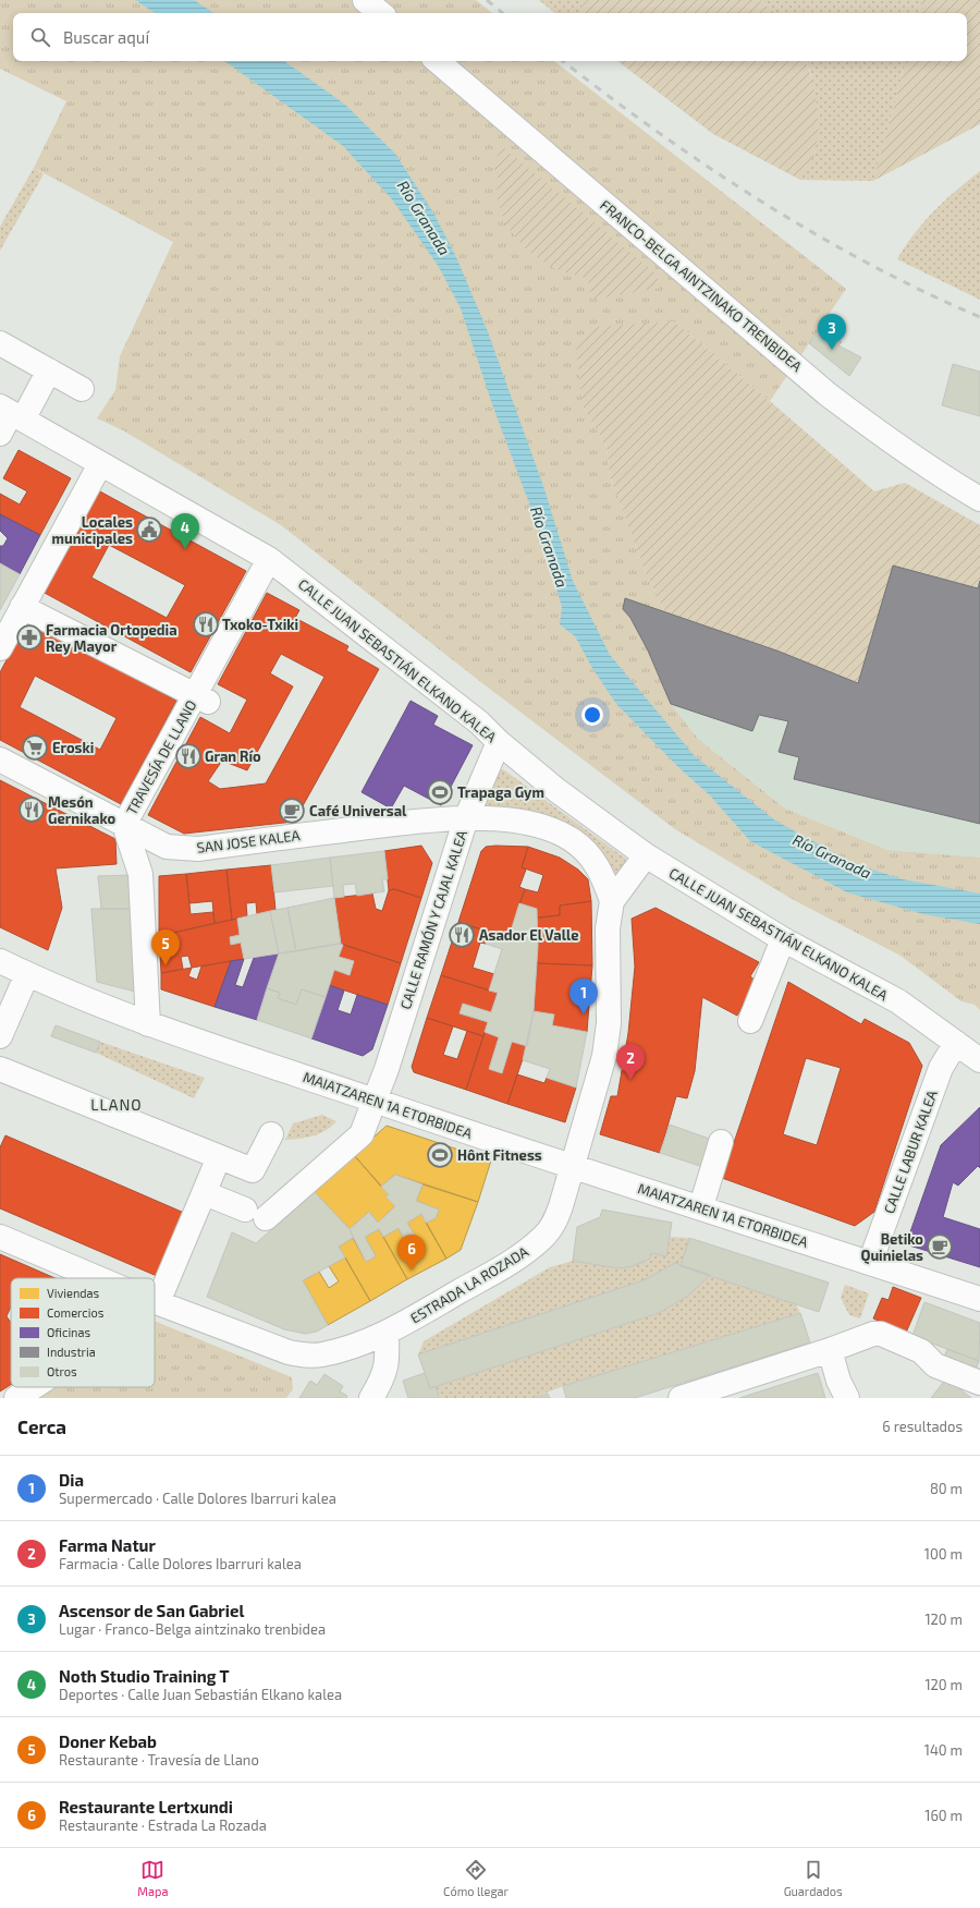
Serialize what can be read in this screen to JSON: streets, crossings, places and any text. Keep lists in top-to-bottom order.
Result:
{
  "streets": {
    "street": [
      "FRANCO-BELGA AINTZINAKO TRENBIDEA",
      "CALLE JUAN SEBASTIÁN ELKANO KALEA",
      "TRAVESÍA DE LLANO",
      "SAN JOSE KALEA",
      "CALLE RAMÓN Y CAJAL KALEA",
      "MAIATZAREN 1A ETORBIDEA",
      "CALLE LABUR KALEA",
      "ESTRADA LA ROZADA"
    ]
  },
  "crossings": [
    ["CALLE JUAN SEBASTIÁN ELKANO KALEA", "TRAVESÍA DE LLANO"],
    ["CALLE JUAN SEBASTIÁN ELKANO KALEA", "CALLE RAMÓN Y CAJAL KALEA"],
    ["CALLE JUAN SEBASTIÁN ELKANO KALEA", "CALLE LABUR KALEA"],
    ["TRAVESÍA DE LLANO", "SAN JOSE KALEA"],
    ["TRAVESÍA DE LLANO", "MAIATZAREN 1A ETORBIDEA"],
    ["SAN JOSE KALEA", "CALLE RAMÓN Y CAJAL KALEA"],
    ["CALLE RAMÓN Y CAJAL KALEA", "MAIATZAREN 1A ETORBIDEA"],
    ["MAIATZAREN 1A ETORBIDEA", "CALLE LABUR KALEA"],
    ["MAIATZAREN 1A ETORBIDEA", "ESTRADA LA ROZADA"]
  ],
  "districts": ["LLANO"],
  "water": ["Río Granada"],
  "places": {
    "public building": ["Locales municipales"],
    "restaurant": [
      "Txoko-Txiki",
      "Gran Río",
      "Mesón Gernikako",
      "Asador El Valle"
    ],
    "pharmacy": ["Farmacia Ortopedia Rey Mayor"],
    "supermarket": ["Eroski"],
    "sports": ["Trapaga Gym", "Hônt Fitness"],
    "cafe": ["Café Universal", "Betiko Quinielas"]
  },
  "legend": [
    "Viviendas",
    "Comercios",
    "Oficinas",
    "Industria",
    "Otros"
  ],
  "page": {
    "search": "Buscar aquí",
    "pins": [
      "3",
      "4",
      "5",
      "1",
      "2",
      "6"
    ],
    "heading": ["Cerca", "6 resultados"],
    "list": [
      {
        "mark": "1",
        "name": "Dia",
        "note": "Supermercado · Calle Dolores Ibarruri kalea",
        "value": "80 m"
      },
      {
        "mark": "2",
        "name": "Farma Natur",
        "note": "Farmacia · Calle Dolores Ibarruri kalea",
        "value": "100 m"
      },
      {
        "mark": "3",
        "name": "Ascensor de San Gabriel",
        "note": "Lugar · Franco-Belga aintzinako trenbidea",
        "value": "120 m"
      },
      {
        "mark": "4",
        "name": "Noth Studio Training T",
        "note": "Deportes · Calle Juan Sebastián Elkano kalea",
        "value": "120 m"
      },
      {
        "mark": "5",
        "name": "Doner Kebab",
        "note": "Restaurante · Travesía de Llano",
        "value": "140 m"
      },
      {
        "mark": "6",
        "name": "Restaurante Lertxundi",
        "note": "Restaurante · Estrada La Rozada",
        "value": "160 m"
      }
    ],
    "nav": ["Mapa", "Cómo llegar", "Guardados"]
  }
}
